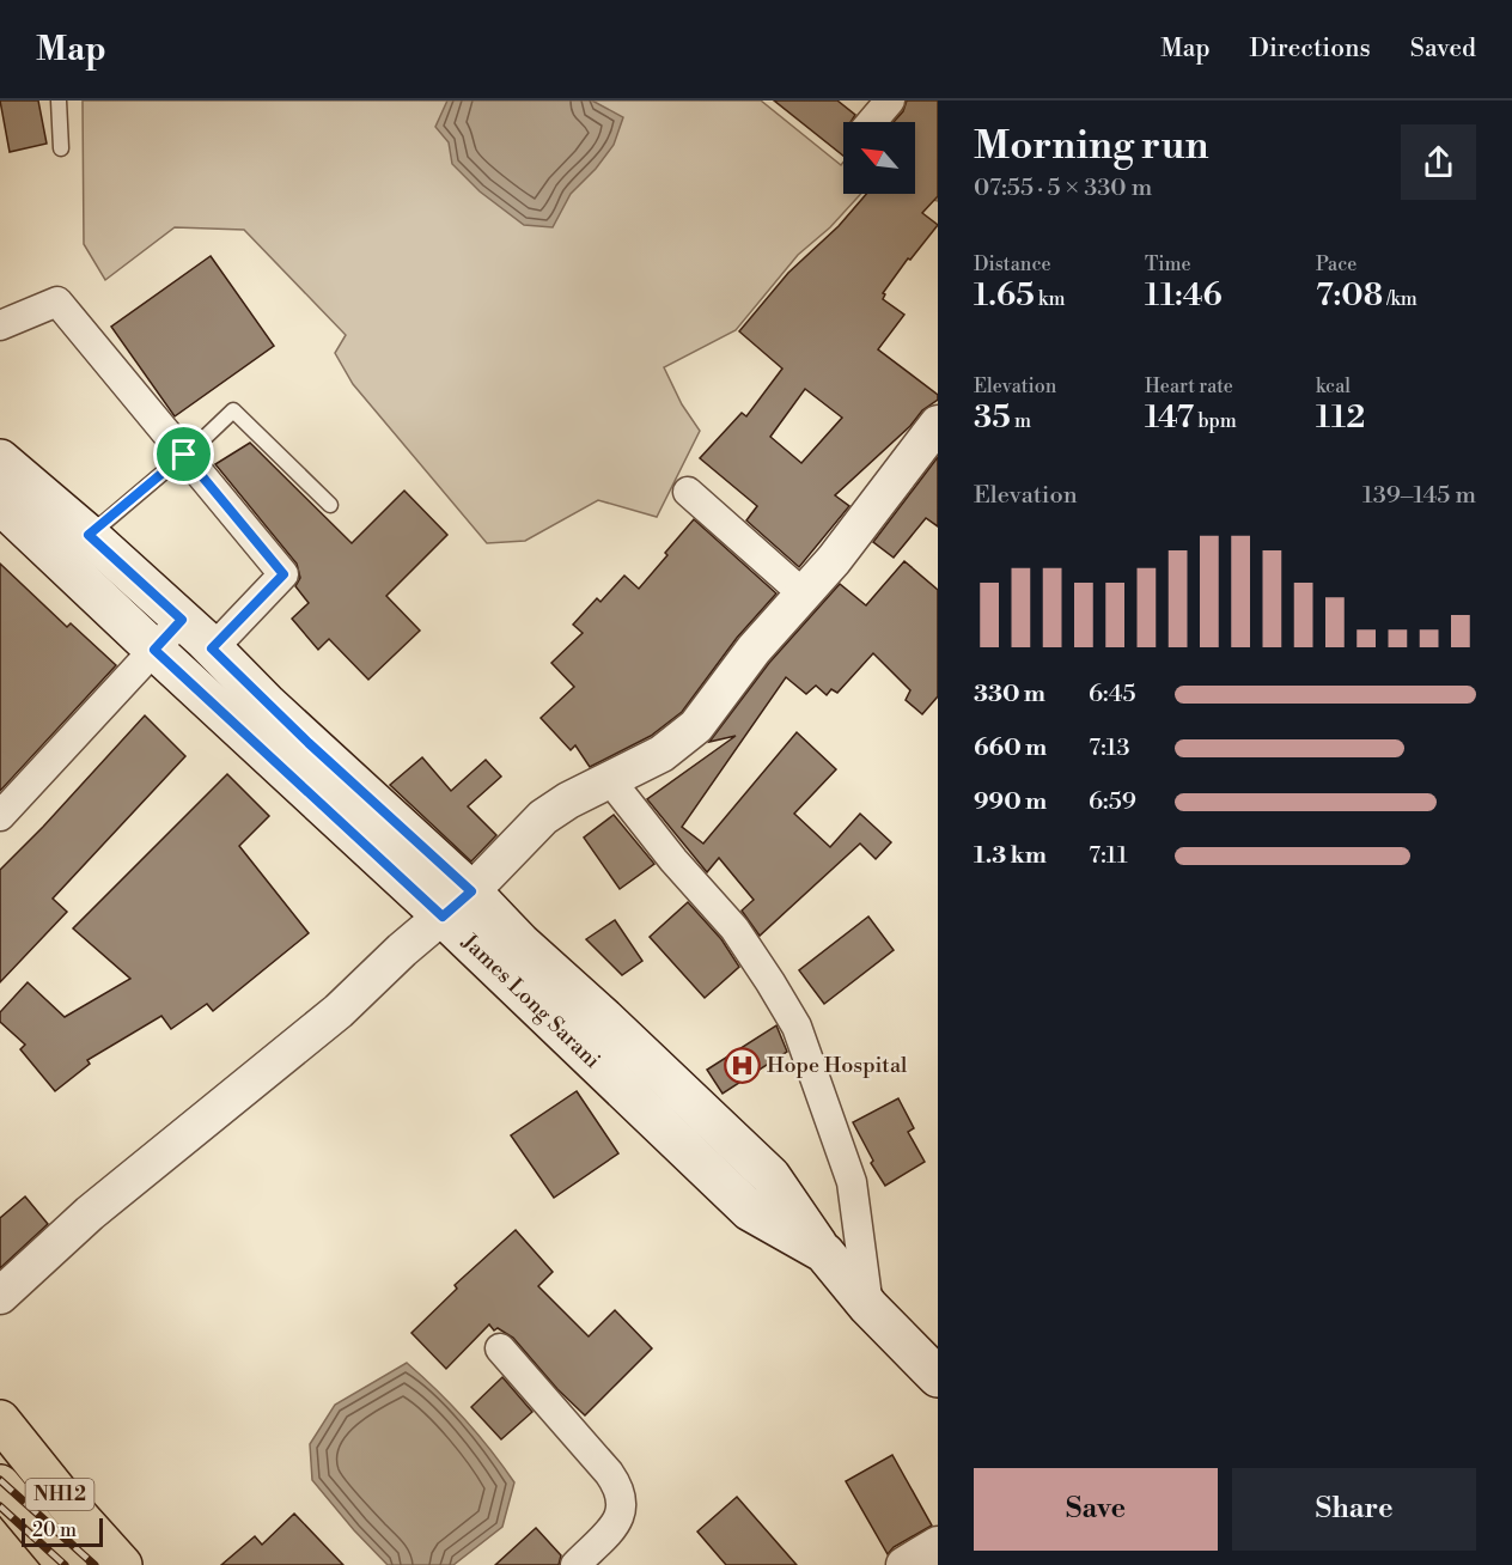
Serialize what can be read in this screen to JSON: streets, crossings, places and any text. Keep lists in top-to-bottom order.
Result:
{
  "streets": {
    "highway": ["NH12"],
    "main road": ["James Long Sarani"]
  },
  "places": {
    "hospital": ["Hope Hospital"]
  },
  "scale_bar": "20 m",
  "north": "top left",
  "page": {
    "header": "Map",
    "nav": ["Map", "Directions", "Saved"],
    "heading": ["Morning run", "07:55 · 5 × 330 m"],
    "stats": [
      ["Distance", "1.65 km"],
      ["Time", "11:46"],
      ["Pace", "7:08 /km"],
      ["Elevation", "35 m"],
      ["Heart rate", "147 bpm"],
      ["kcal", "112"]
    ],
    "chart": ["Elevation", "139–145 m"],
    "list": [
      {
        "name": "330 m",
        "note": "6:45"
      },
      {
        "name": "660 m",
        "note": "7:13"
      },
      {
        "name": "990 m",
        "note": "6:59"
      },
      {
        "name": "1.3 km",
        "note": "7:11"
      }
    ],
    "buttons": ["Save", "Share"],
    "scale": "20 m"
  }
}
